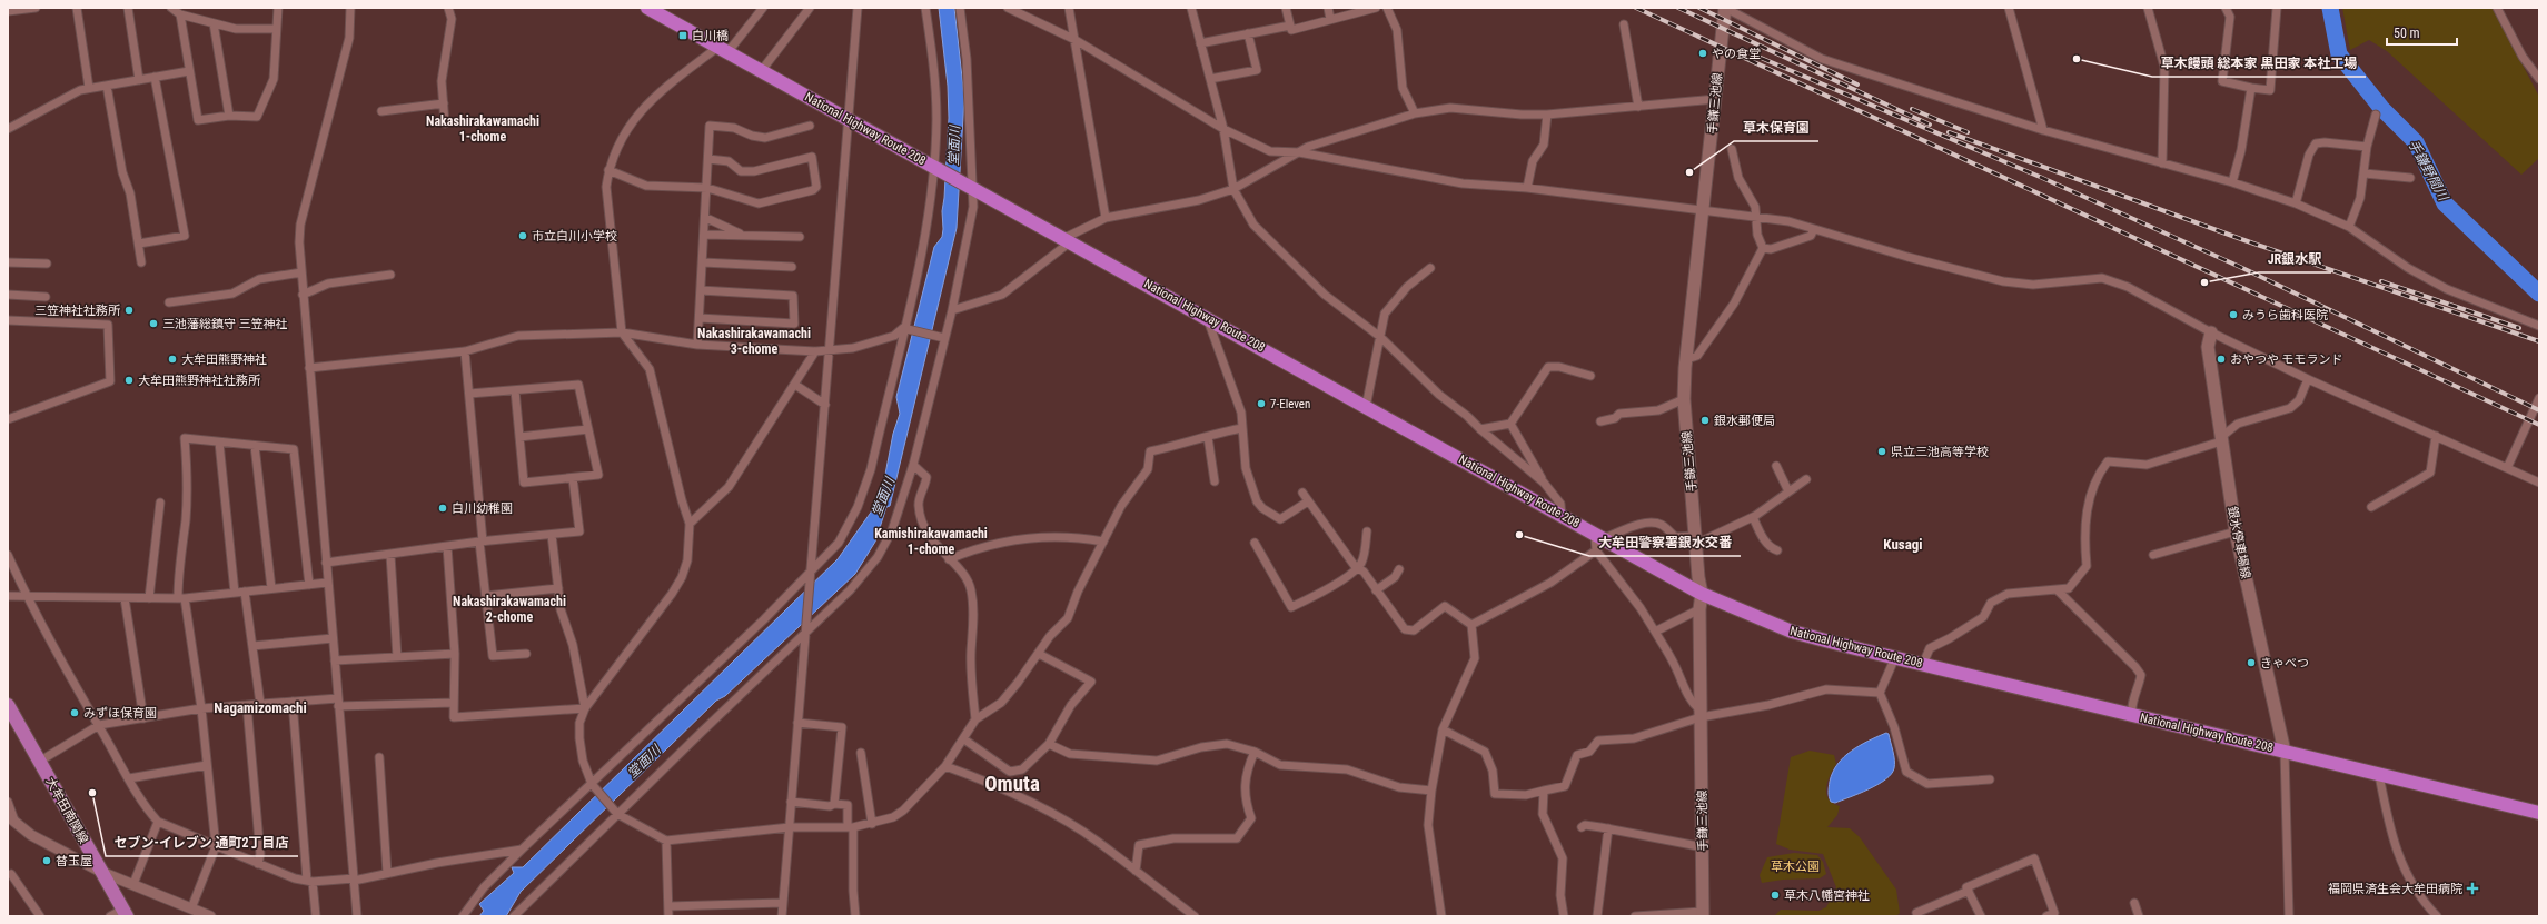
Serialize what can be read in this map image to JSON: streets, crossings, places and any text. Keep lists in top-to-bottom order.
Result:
{
  "streets": {
    "highway": ["National Highway Route 208"],
    "main road": ["手鎌三池線", "銀水停車場線", "大牟田南関線"]
  },
  "crossings": [
    ["手鎌三池線", "National Highway Route 208"],
    ["National Highway Route 208", "銀水停車場線"]
  ],
  "districts": [
    "Nakashirakawamachi 1-chome",
    "Nakashirakawamachi 3-chome",
    "Kamishirakawamachi 1-chome",
    "Kusagi",
    "Nakashirakawamachi 2-chome",
    "Nagamizomachi",
    "Omuta"
  ],
  "water": ["堂面川", "手鎌野間川"],
  "parks": ["草木公園"],
  "places": {
    "transit": ["白川橋"],
    "other": [
      "やの食堂",
      "草木饅頭 総本家 黒田家 本社工場",
      "草木保育園",
      "市立白川小学校",
      "JR銀水駅",
      "三笠神社社務所",
      "みうら歯科医院",
      "三池藩総鎮守 三笠神社",
      "大牟田熊野神社",
      "おやつや モモランド",
      "大牟田熊野神社社務所",
      "7-Eleven",
      "銀水郵便局",
      "県立三池高等学校",
      "白川幼稚園",
      "大牟田警察署銀水交番",
      "きゃべつ",
      "みずほ保育園",
      "セブン-イレブン 通町2丁目店",
      "替玉屋",
      "草木八幡宮神社"
    ],
    "health": ["福岡県済生会大牟田病院"]
  },
  "scale_bar": "50 m"
}
